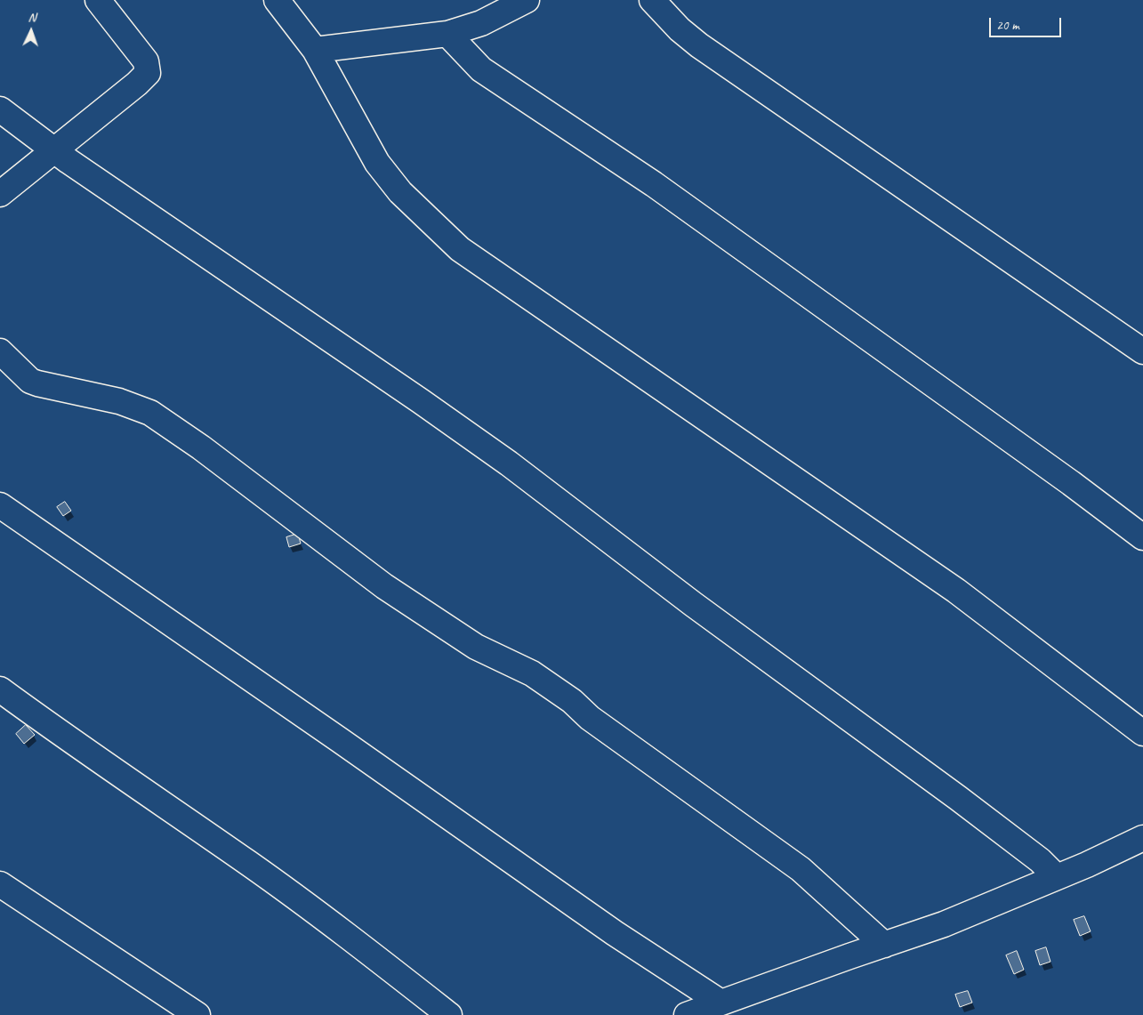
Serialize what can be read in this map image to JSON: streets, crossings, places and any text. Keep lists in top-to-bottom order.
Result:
{
  "scale_bar": "20 m",
  "north": "top"
}
